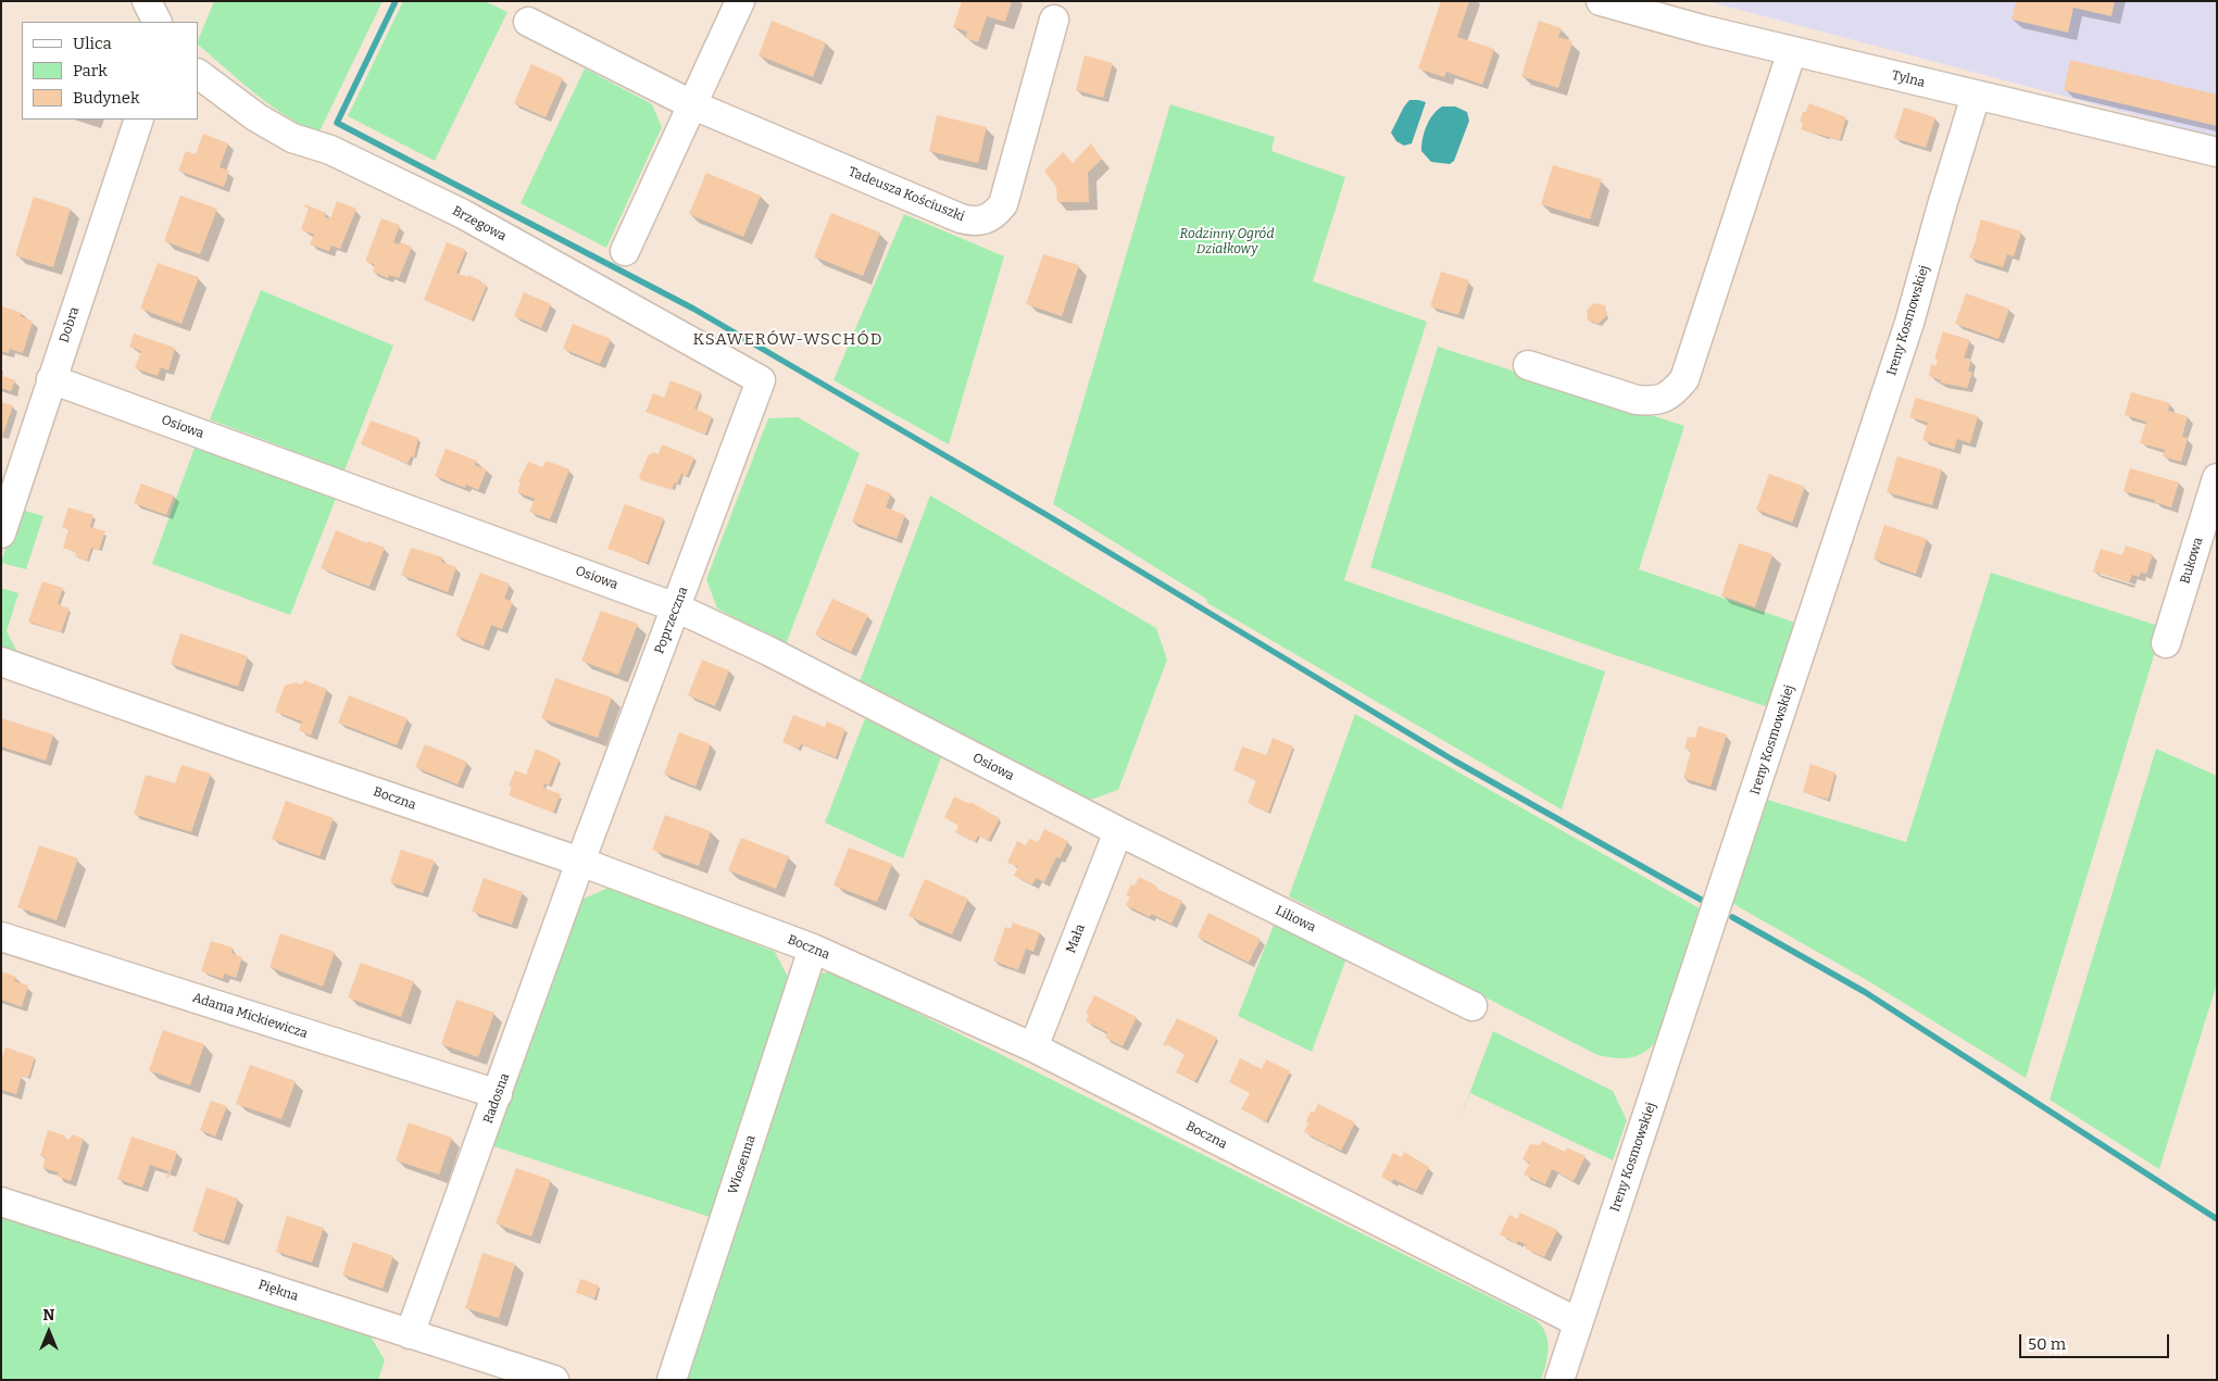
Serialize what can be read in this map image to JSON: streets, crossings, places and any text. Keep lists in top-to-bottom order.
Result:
{
  "streets": {
    "street": [
      "Tylna",
      "Tadeusza Kościuszki",
      "Brzegowa",
      "Ireny Kosmowskiej",
      "Dobra",
      "Osiowa",
      "Bukowa",
      "Poprzeczna",
      "Boczna",
      "Liliowa",
      "Mała",
      "Adama Mickiewicza",
      "Radosna",
      "Wiosenna",
      "Piękna"
    ]
  },
  "crossings": [
    ["Tylna", "Ireny Kosmowskiej"],
    ["Brzegowa", "Poprzeczna"],
    ["Ireny Kosmowskiej", "Boczna"],
    ["Dobra", "Osiowa"],
    ["Osiowa", "Poprzeczna"],
    ["Osiowa", "Liliowa"],
    ["Osiowa", "Mała"],
    ["Poprzeczna", "Boczna"],
    ["Poprzeczna", "Radosna"],
    ["Boczna", "Mała"],
    ["Boczna", "Radosna"],
    ["Boczna", "Wiosenna"],
    ["Liliowa", "Mała"],
    ["Adama Mickiewicza", "Radosna"],
    ["Radosna", "Piękna"]
  ],
  "districts": ["KSAWERÓW-WSCHÓD"],
  "parks": ["Rodzinny Ogród Działkowy"],
  "legend": ["Ulica", "Park", "Budynek"],
  "scale_bar": "50 m",
  "north": "top"
}
